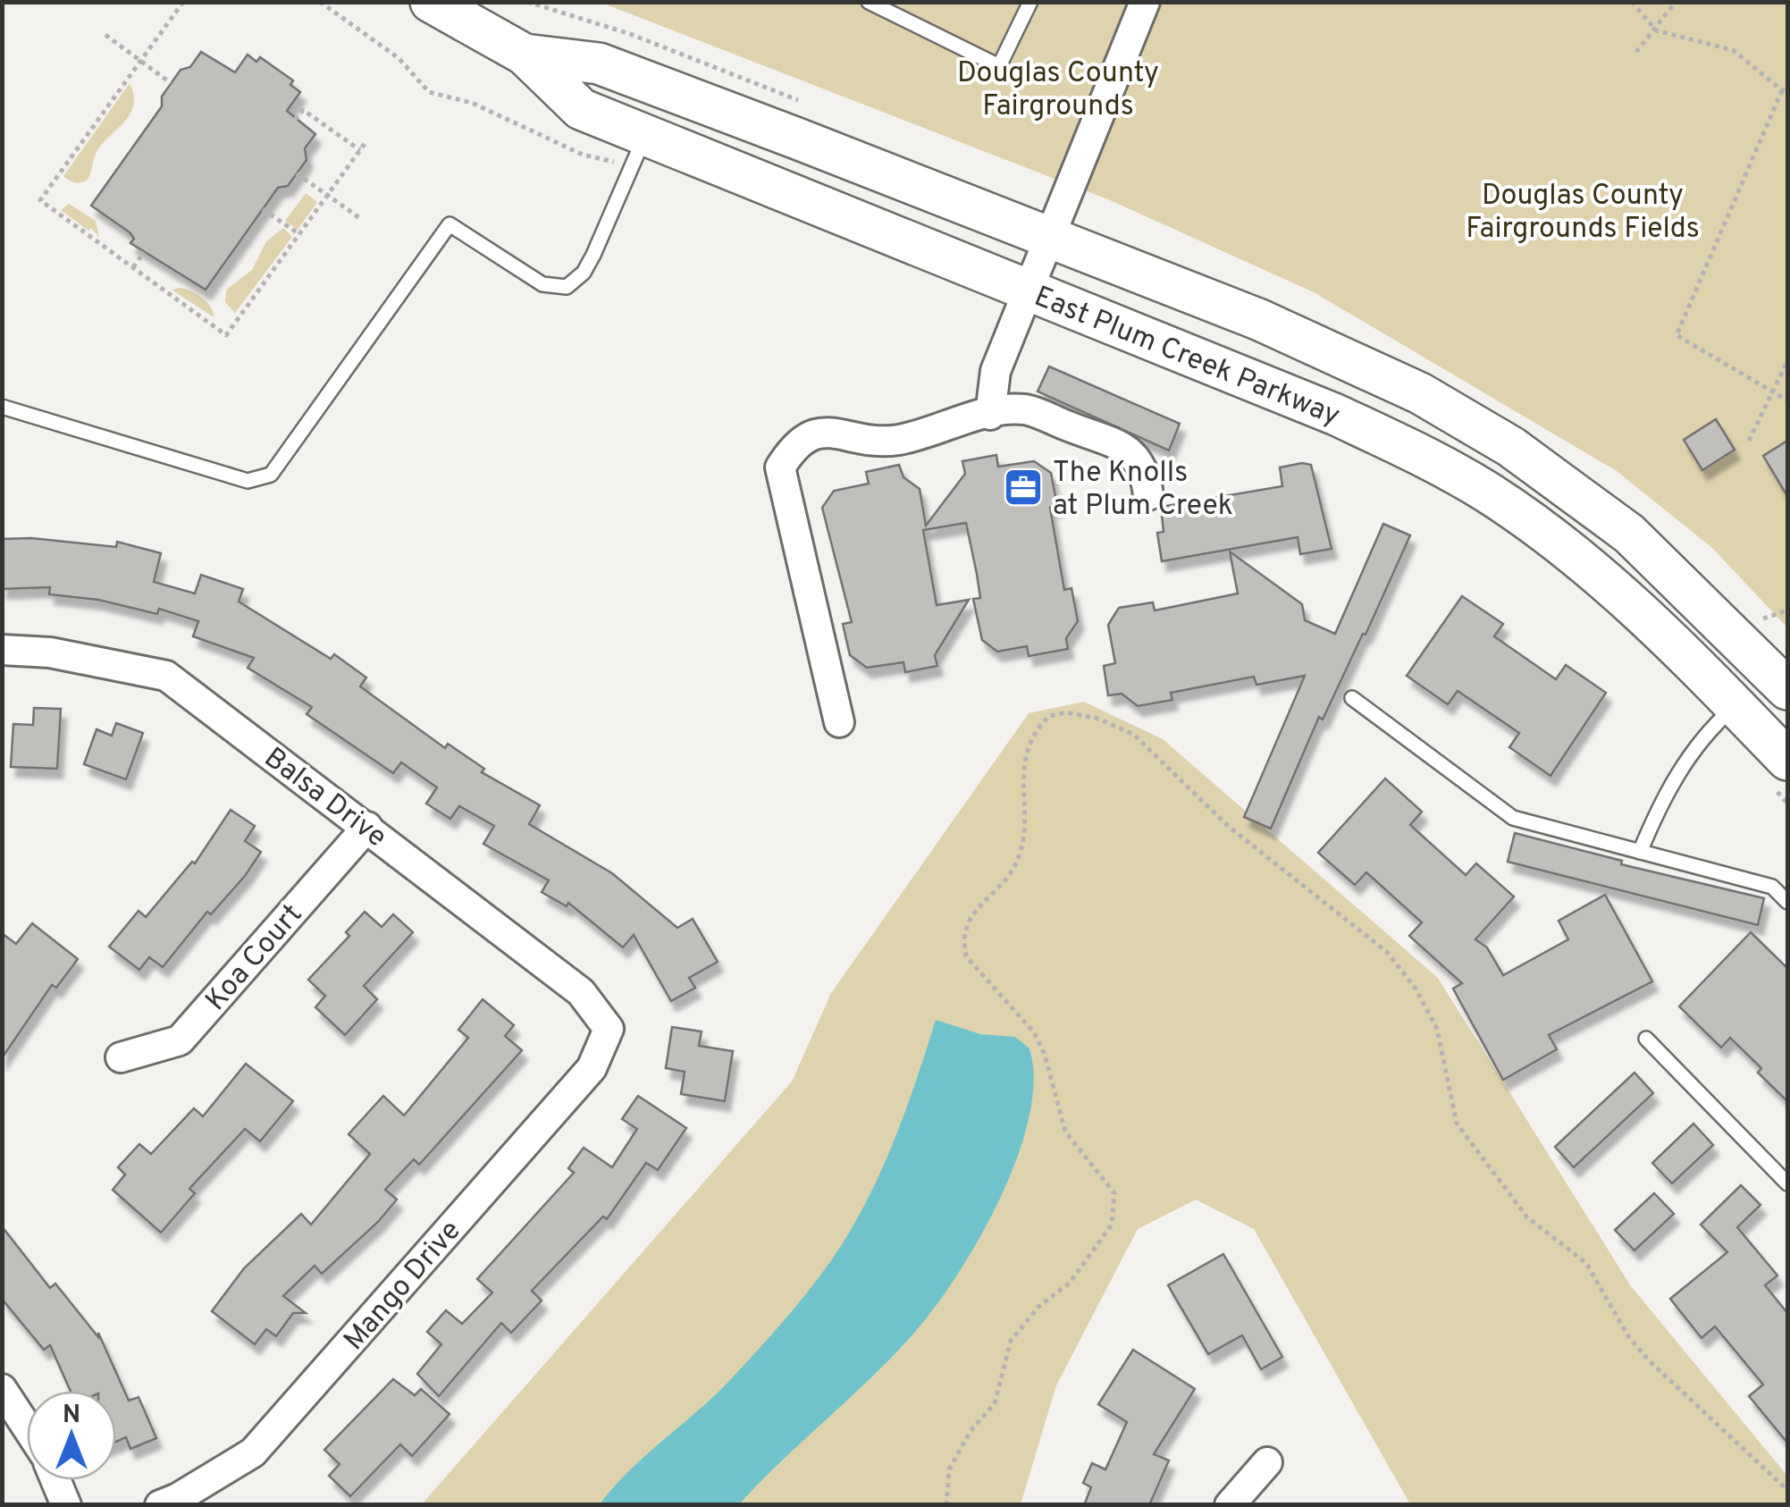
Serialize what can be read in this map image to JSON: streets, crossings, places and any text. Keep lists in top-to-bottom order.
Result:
{
  "streets": {
    "main road": ["East Plum Creek Parkway"],
    "street": ["Balsa Drive", "Koa Court", "Mango Drive"]
  },
  "crossings": [
    ["Balsa Drive", "Koa Court"],
    ["Balsa Drive", "Mango Drive"]
  ],
  "parks": ["Douglas County Fairgrounds", "Douglas County Fairgrounds Fields"],
  "places": {
    "office": ["The Knolls at Plum Creek"]
  },
  "north": "top"
}
